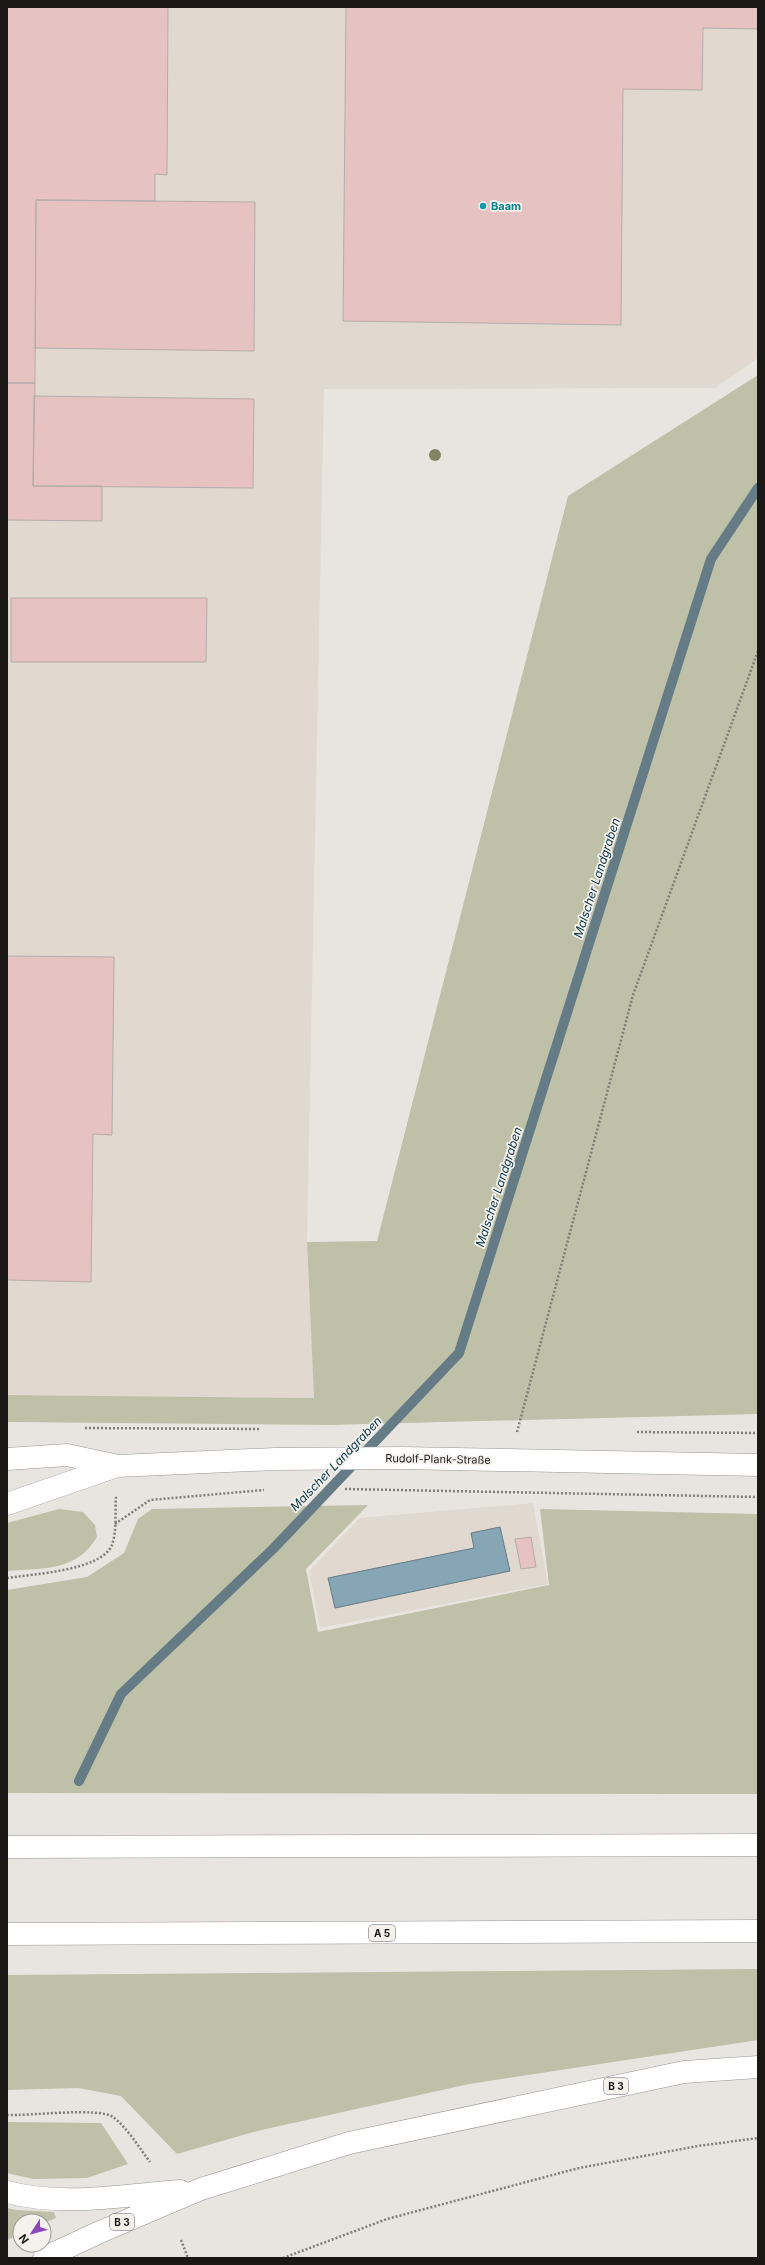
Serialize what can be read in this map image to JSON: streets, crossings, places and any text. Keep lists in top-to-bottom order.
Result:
{
  "streets": {
    "main road": ["Rudolf-Plank-Straße", "A 5", "B 3"]
  },
  "water": ["Malscher Landgraben"],
  "places": ["Baam"],
  "north": "bottom left"
}
